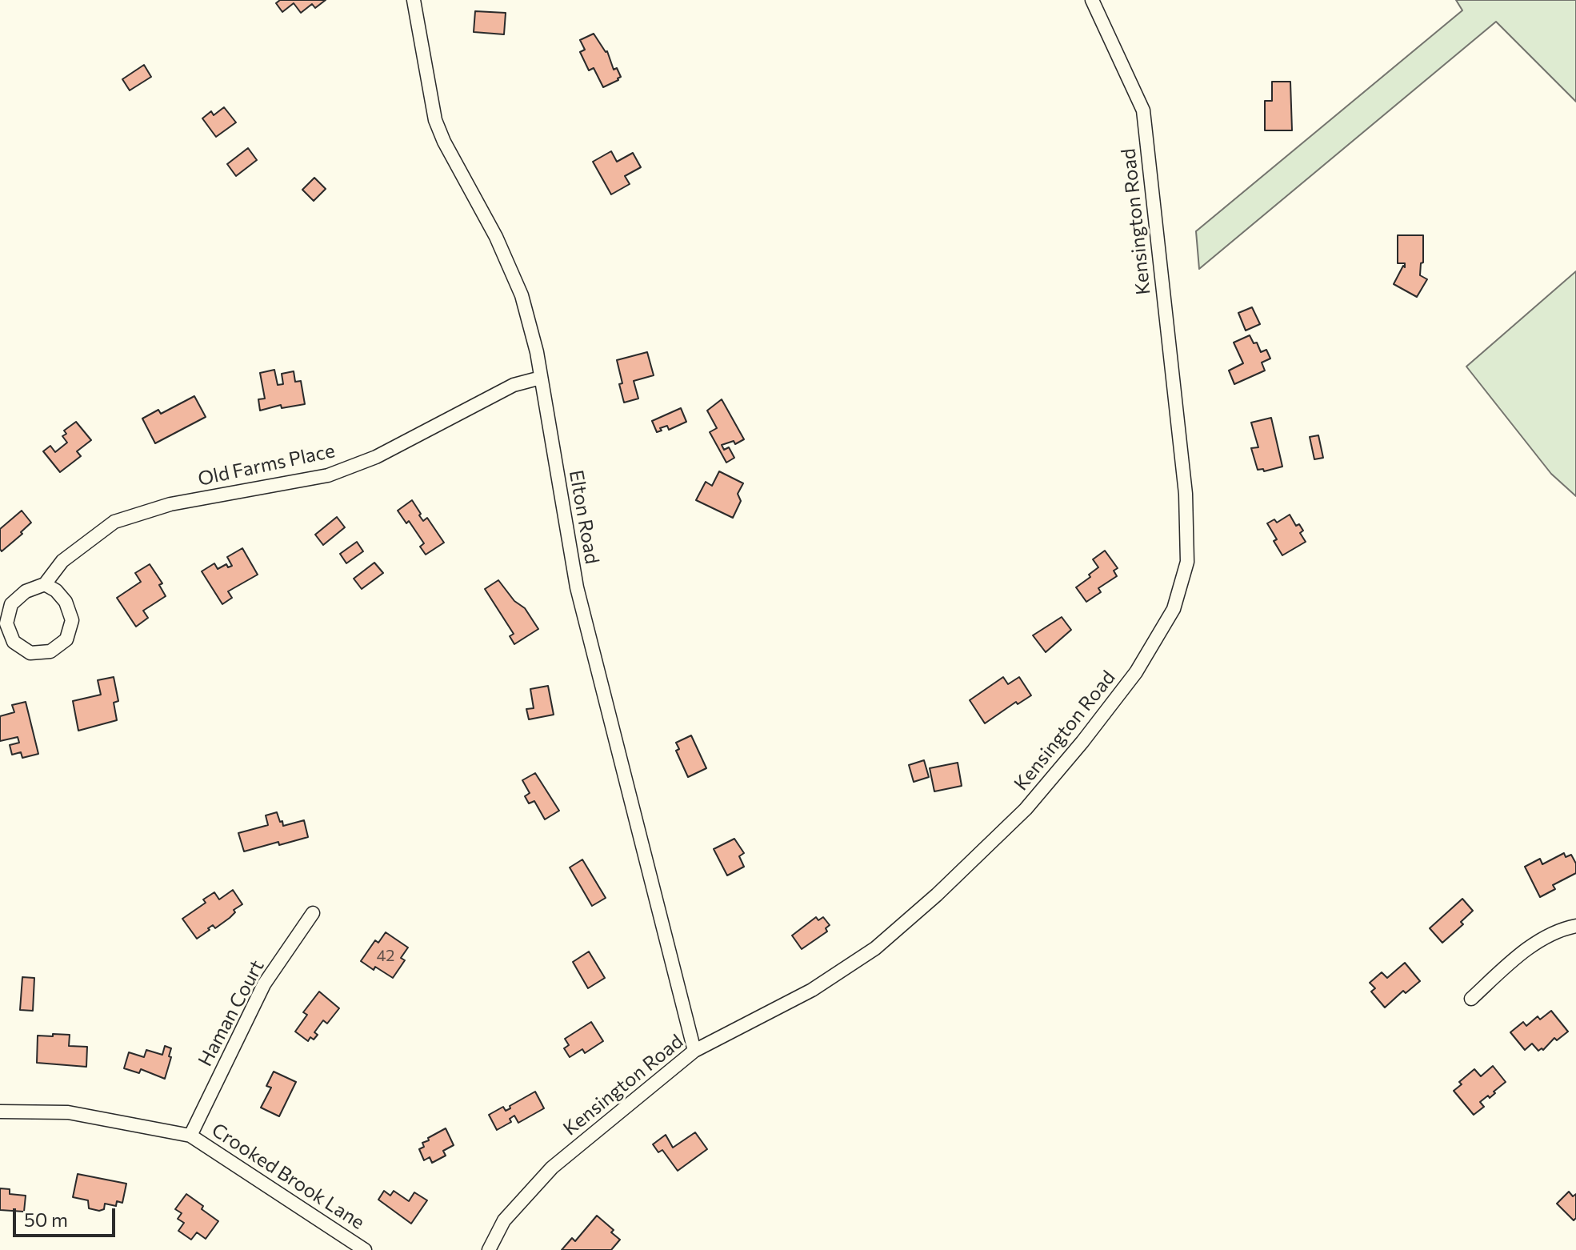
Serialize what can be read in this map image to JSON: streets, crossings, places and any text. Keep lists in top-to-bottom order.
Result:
{
  "streets": {
    "street": [
      "Kensington Road",
      "Old Farms Place",
      "Elton Road",
      "Haman Court",
      "Crooked Brook Lane"
    ]
  },
  "crossings": [
    ["Kensington Road", "Elton Road"],
    ["Old Farms Place", "Elton Road"],
    ["Haman Court", "Crooked Brook Lane"]
  ],
  "house_numbers": ["42"],
  "scale_bar": "50 m"
}
